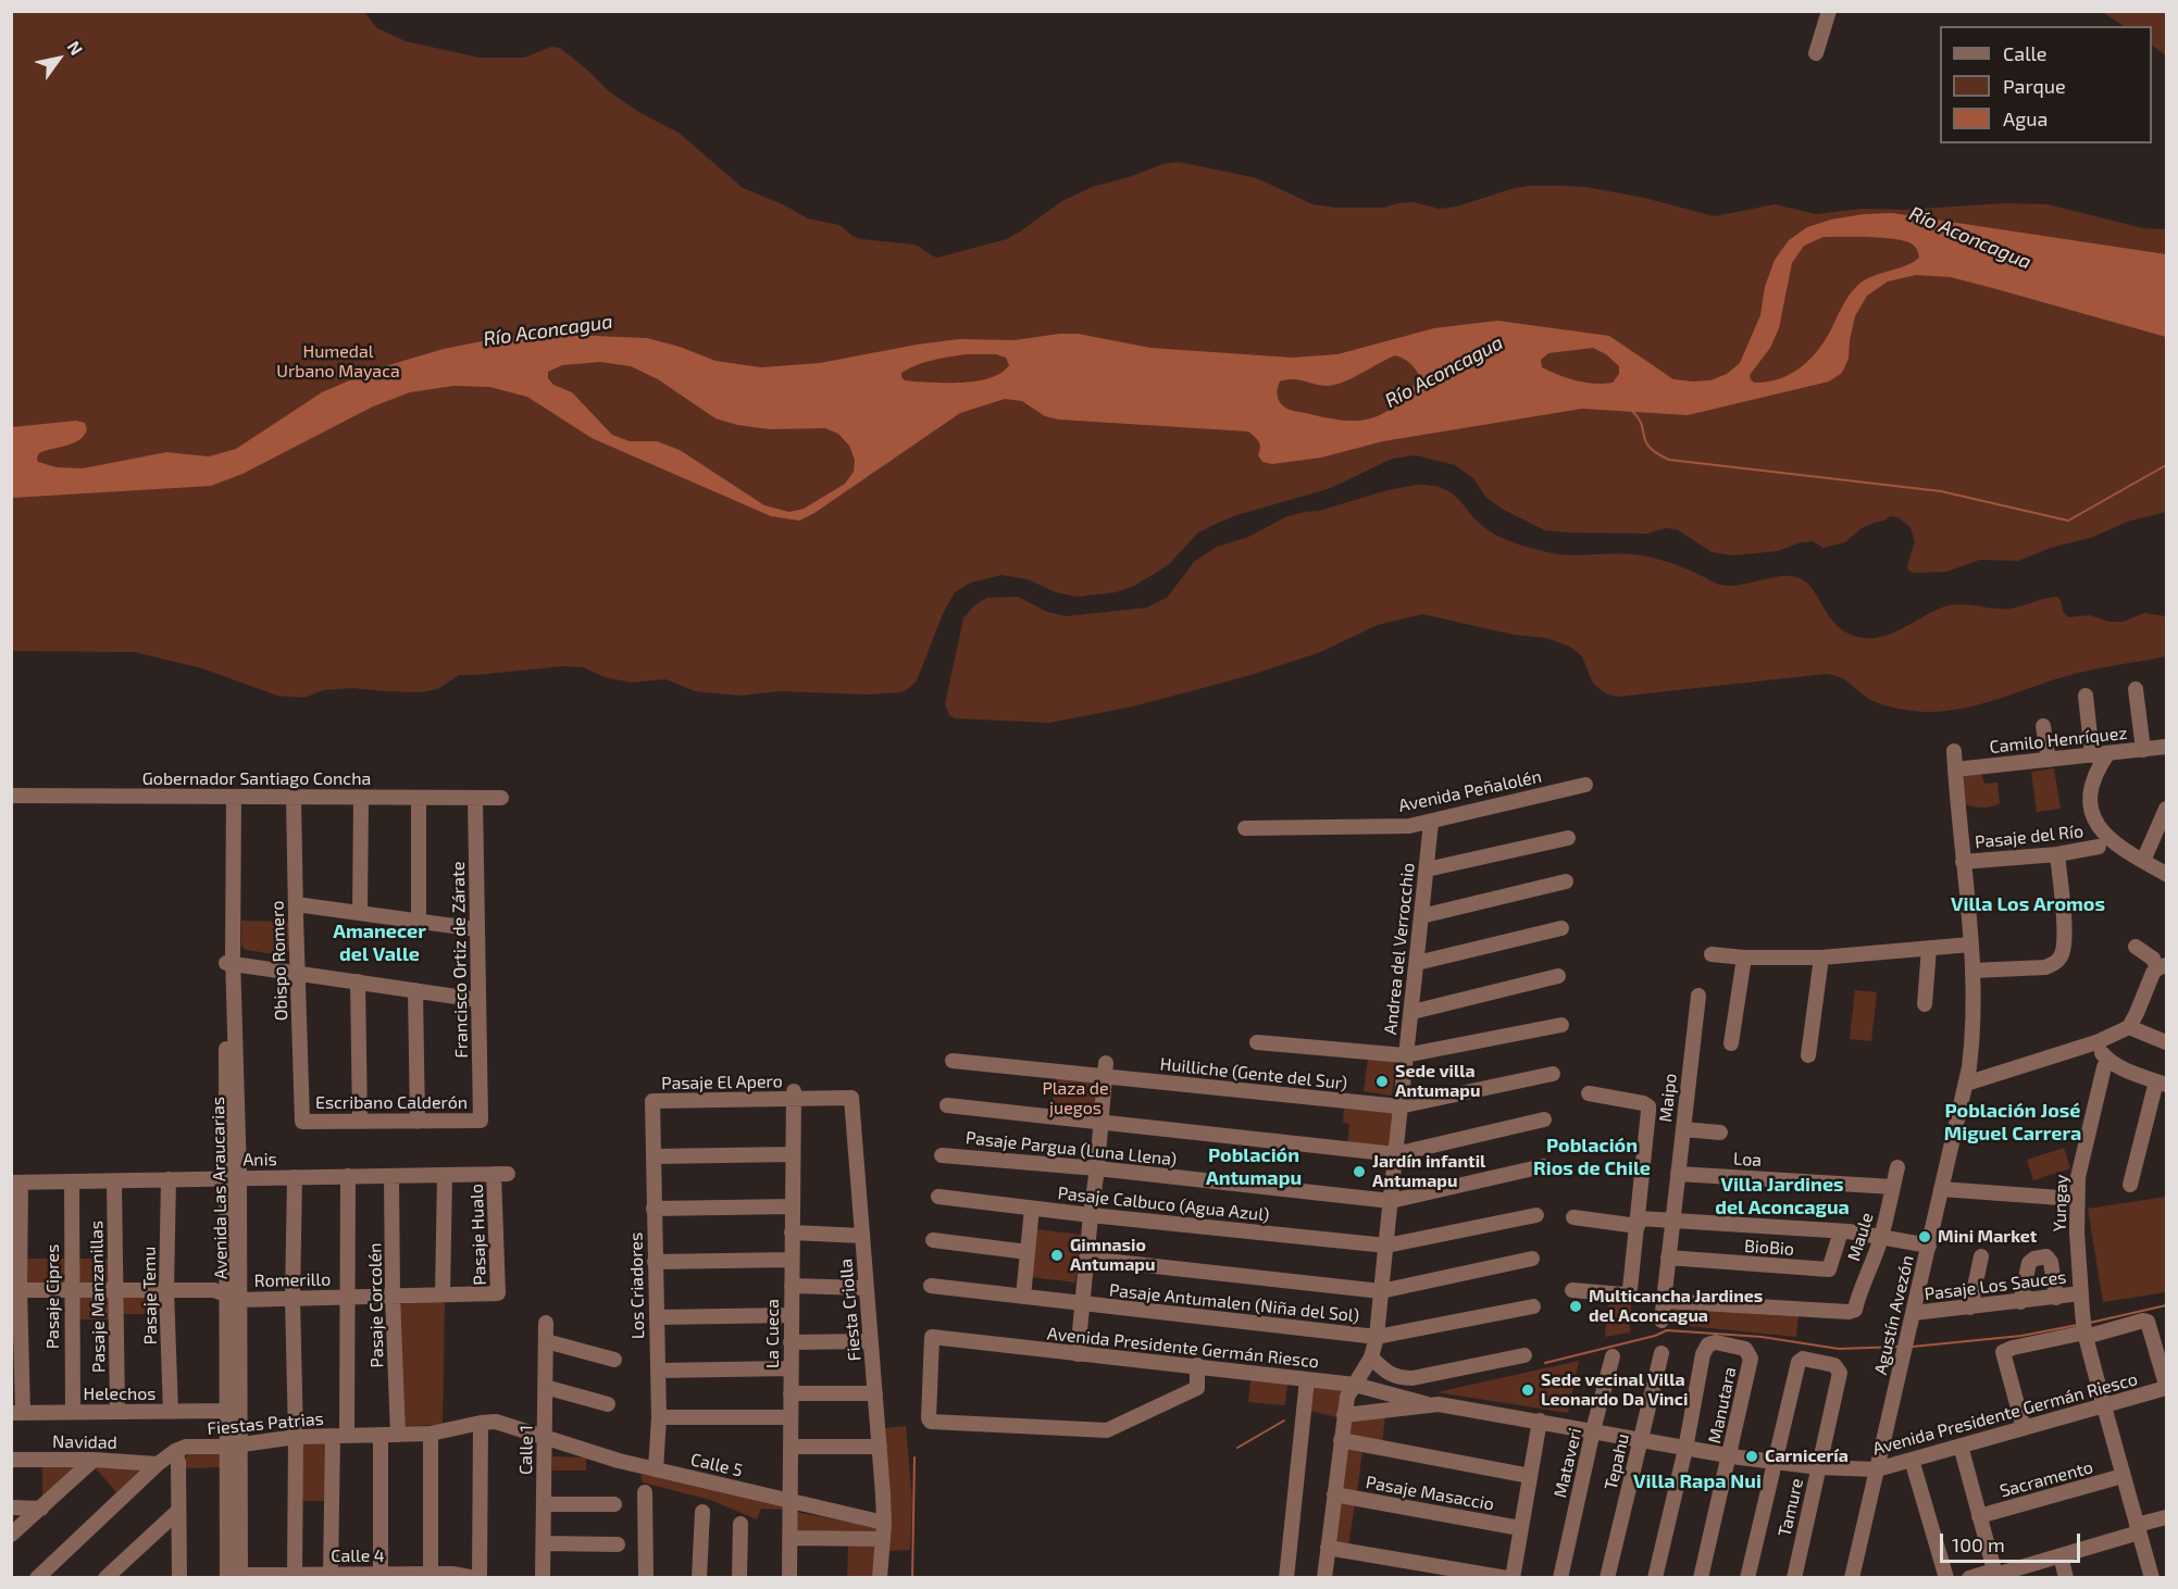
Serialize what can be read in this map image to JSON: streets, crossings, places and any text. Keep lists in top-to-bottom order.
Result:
{
  "streets": {
    "street": [
      "Camilo Henríquez",
      "Gobernador Santiago Concha",
      "Avenida Peñalolén",
      "Pasaje del Río",
      "Andrea del Verrocchio",
      "Francisco Ortiz de Zárate",
      "Obispo Romero",
      "Huilliche (Gente del Sur)",
      "Pasaje El Apero",
      "Maipo",
      "Escribano Calderón",
      "Pasaje Pargua (Luna Llena)",
      "Anis",
      "Loa",
      "Avenida Las Araucarias",
      "Yungay",
      "Pasaje Calbuco (Agua Azul)",
      "Pasaje Hualo",
      "Maule",
      "BioBio",
      "Romerillo",
      "Los Criadores",
      "Pasaje Los Sauces",
      "Pasaje Temu",
      "Pasaje Cipres",
      "Pasaje Manzanillas",
      "Pasaje Antumalen (Niña del Sol)",
      "Pasaje Corcolén",
      "Fiesta Criolla",
      "Agustín Avezón",
      "La Cueca",
      "Avenida Presidente Germán Riesco",
      "Helechos",
      "Manutara",
      "Fiestas Patrias",
      "Navidad",
      "Calle 1",
      "Tepahu",
      "Mataveri",
      "Calle 5",
      "Sacramento",
      "Pasaje Masaccio",
      "Tamure",
      "Calle 4"
    ]
  },
  "crossings": [
    ["Camilo Henríquez", "Agustín Avezón"],
    ["Gobernador Santiago Concha", "Francisco Ortiz de Zárate"],
    ["Gobernador Santiago Concha", "Obispo Romero"],
    ["Gobernador Santiago Concha", "Avenida Las Araucarias"],
    ["Avenida Peñalolén", "Andrea del Verrocchio"],
    ["Pasaje del Río", "Agustín Avezón"],
    ["Andrea del Verrocchio", "Huilliche (Gente del Sur)"],
    ["Andrea del Verrocchio", "Pasaje Pargua (Luna Llena)"],
    ["Andrea del Verrocchio", "Pasaje Calbuco (Agua Azul)"],
    ["Andrea del Verrocchio", "Pasaje Antumalen (Niña del Sol)"],
    ["Andrea del Verrocchio", "Avenida Presidente Germán Riesco"],
    ["Andrea del Verrocchio", "Pasaje Masaccio"],
    ["Francisco Ortiz de Zárate", "Escribano Calderón"],
    ["Obispo Romero", "Escribano Calderón"],
    ["Pasaje El Apero", "Los Criadores"],
    ["Pasaje El Apero", "Fiesta Criolla"],
    ["Pasaje El Apero", "La Cueca"],
    ["Maipo", "Loa"],
    ["Maipo", "Maule"],
    ["Maipo", "BioBio"],
    ["Anis", "Avenida Las Araucarias"],
    ["Anis", "Pasaje Hualo"],
    ["Anis", "Pasaje Temu"],
    ["Anis", "Pasaje Cipres"],
    ["Anis", "Pasaje Manzanillas"],
    ["Anis", "Pasaje Corcolén"],
    ["Loa", "Maule"],
    ["Avenida Las Araucarias", "Romerillo"],
    ["Avenida Las Araucarias", "Helechos"],
    ["Avenida Las Araucarias", "Fiestas Patrias"],
    ["Avenida Las Araucarias", "Calle 4"],
    ["Yungay", "Pasaje Los Sauces"],
    ["Pasaje Hualo", "Romerillo"],
    ["Romerillo", "Pasaje Temu"],
    ["Romerillo", "Pasaje Cipres"],
    ["Romerillo", "Pasaje Manzanillas"],
    ["Romerillo", "Pasaje Corcolén"],
    ["Los Criadores", "Calle 5"],
    ["Pasaje Los Sauces", "Agustín Avezón"],
    ["Pasaje Temu", "Helechos"],
    ["Pasaje Cipres", "Helechos"],
    ["Pasaje Manzanillas", "Helechos"],
    ["Pasaje Corcolén", "Fiestas Patrias"],
    ["Fiesta Criolla", "La Cueca"],
    ["Fiesta Criolla", "Calle 5"],
    ["Agustín Avezón", "Avenida Presidente Germán Riesco"],
    ["La Cueca", "Calle 5"],
    ["Avenida Presidente Germán Riesco", "Manutara"],
    ["Avenida Presidente Germán Riesco", "Tepahu"],
    ["Avenida Presidente Germán Riesco", "Mataveri"],
    ["Avenida Presidente Germán Riesco", "Tamure"],
    ["Fiestas Patrias", "Navidad"],
    ["Fiestas Patrias", "Calle 1"],
    ["Fiestas Patrias", "Calle 5"],
    ["Calle 1", "Calle 5"]
  ],
  "districts": [
    "Villa Los Aromos",
    "Amanecer del Valle",
    "Población José Miguel Carrera",
    "Población Rios de Chile",
    "Población Antumapu",
    "Villa Jardines del Aconcagua",
    "Villa Rapa Nui"
  ],
  "water": ["Río Aconcagua"],
  "parks": ["Humedal Urbano Mayaca", "Plaza de juegos"],
  "places": [
    "Sede villa Antumapu",
    "Jardín infantil Antumapu",
    "Mini Market",
    "Gimnasio Antumapu",
    "Multicancha Jardines del Aconcagua",
    "Sede vecinal Villa Leonardo Da Vinci",
    "Carnicería"
  ],
  "legend": ["Calle", "Parque", "Agua"],
  "scale_bar": "100 m",
  "north": "top right"
}
